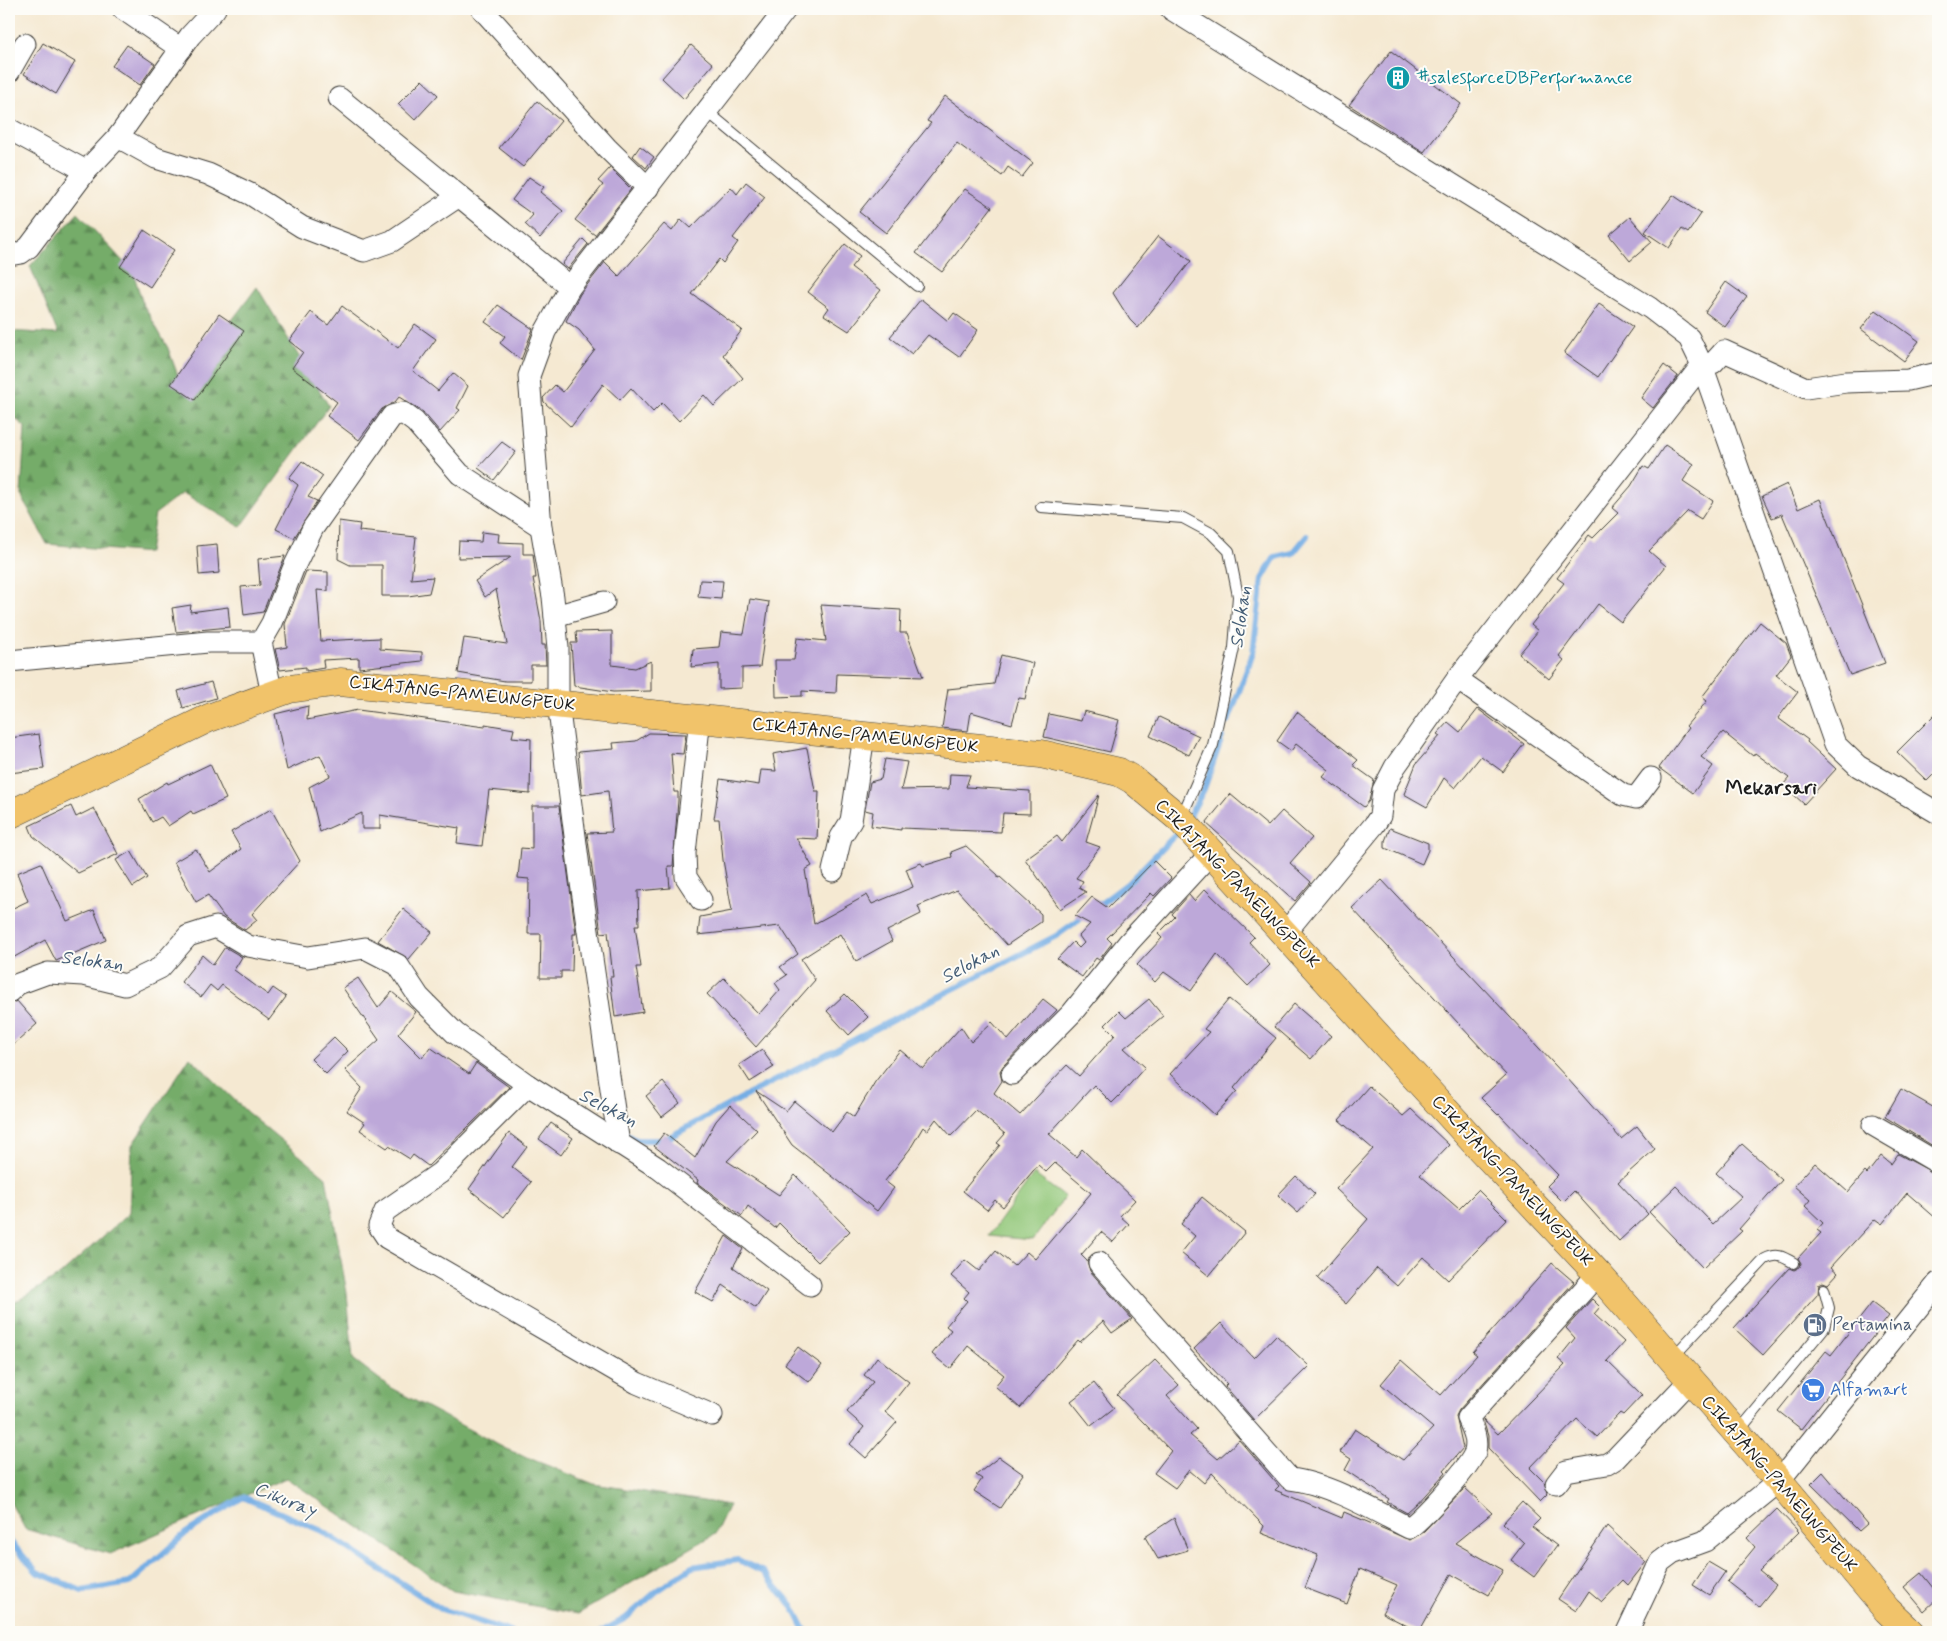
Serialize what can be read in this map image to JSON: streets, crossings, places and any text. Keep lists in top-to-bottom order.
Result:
{
  "streets": {
    "main road": ["CIKAJANG-PAMEUNGPEUK"]
  },
  "districts": ["Mekarsari"],
  "water": ["Selokan", "Cikuray"],
  "places": {
    "building": ["#salesforceDBPerformance"],
    "fuel station": ["Pertamina"],
    "supermarket": ["Alfamart"]
  }
}
